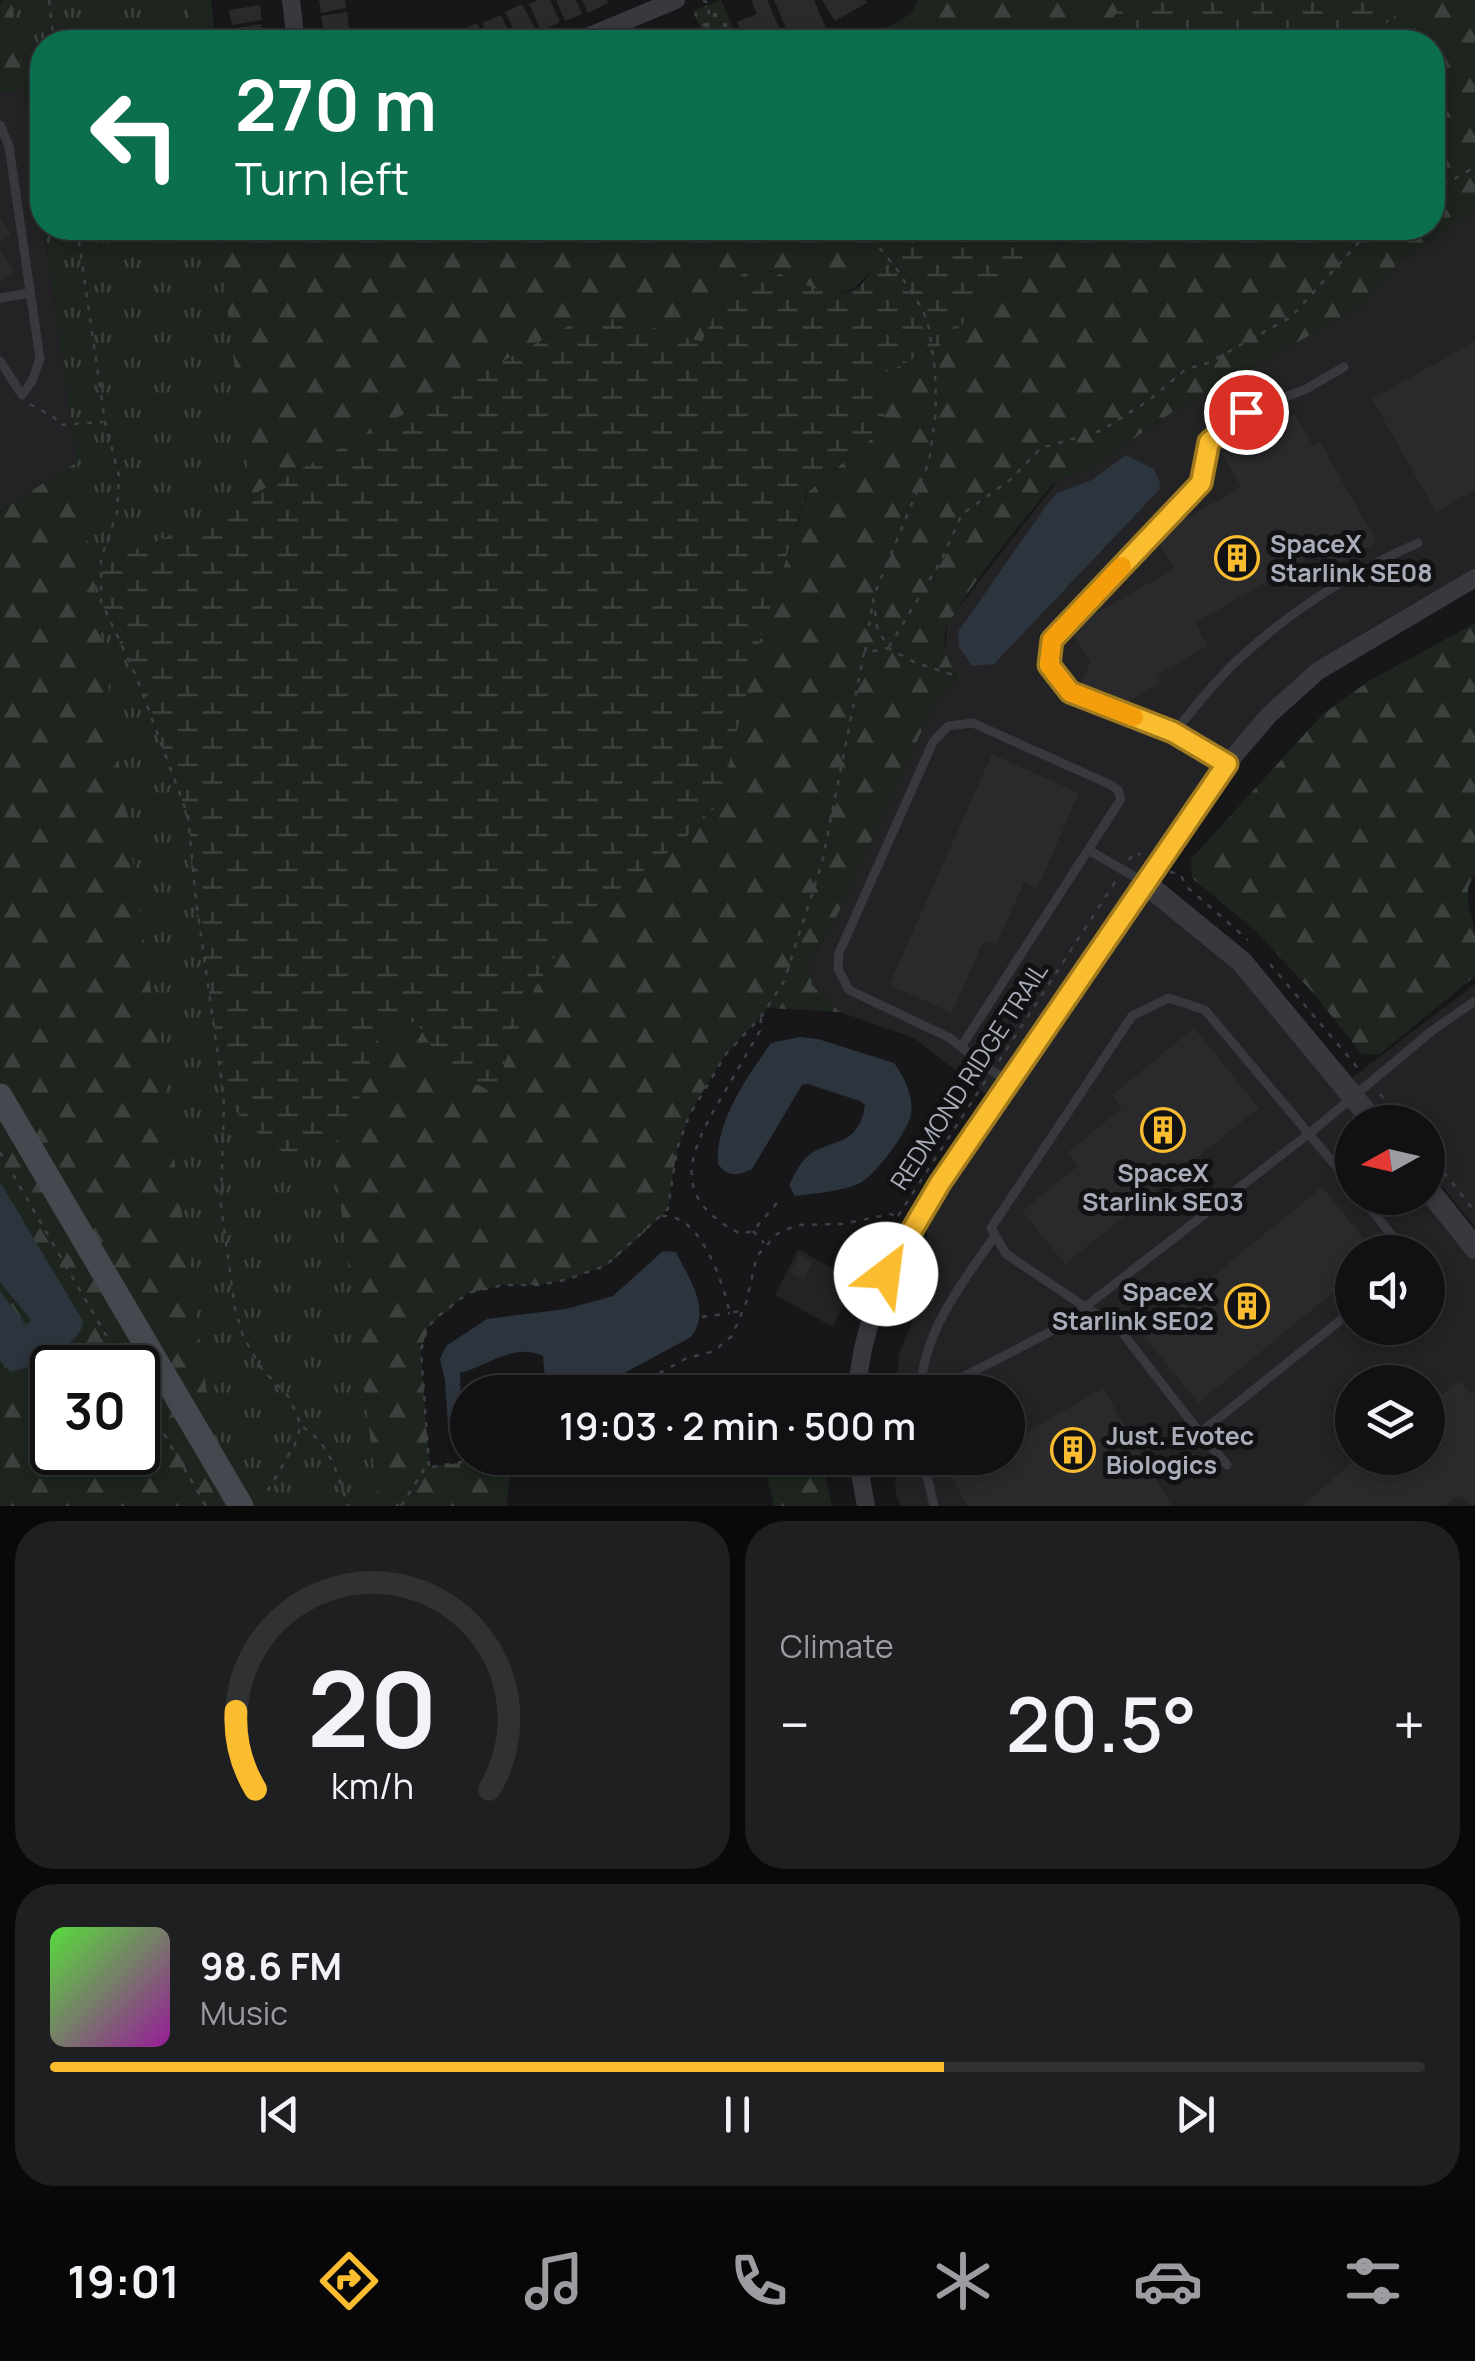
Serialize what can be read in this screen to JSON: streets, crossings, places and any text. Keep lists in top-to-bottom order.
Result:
{
  "streets": {
    "path": ["REDMOND RIDGE TRAIL"]
  },
  "places": {
    "building": [
      "SpaceX Starlink SE08",
      "SpaceX Starlink SE03",
      "SpaceX Starlink SE02",
      "Just. Evotec Biologics"
    ]
  },
  "north": "left",
  "page": {
    "turn": ["270 m", "Turn left"],
    "limit": "30",
    "trip": "19:03 · 2 min · 500 m",
    "tile": "Climate",
    "heat": ["−", "20.5°", "+"],
    "song": ["98.6 FM", "Music"],
    "tabs": "19:01",
    "gauge": ["20", "km/h"]
  }
}
